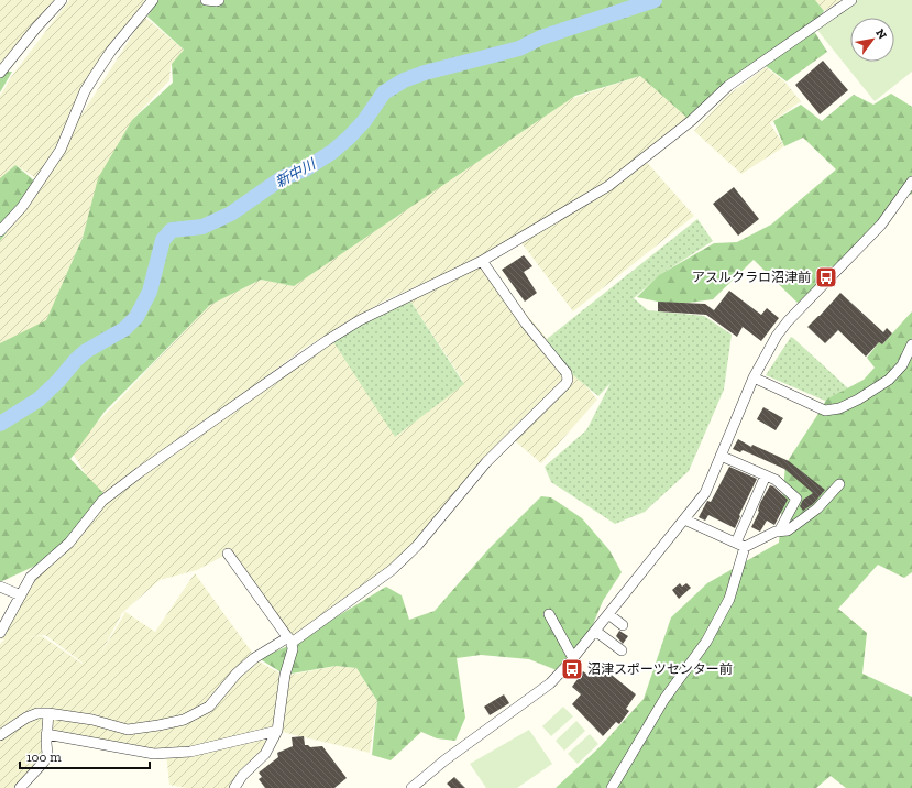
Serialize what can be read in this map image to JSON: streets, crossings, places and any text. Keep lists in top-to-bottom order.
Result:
{
  "water": ["新中川"],
  "places": {
    "bus stop": ["アスルクラロ沼津前", "沼津スポーツセンター前"]
  },
  "scale_bar": "100 m",
  "north": "top right"
}
